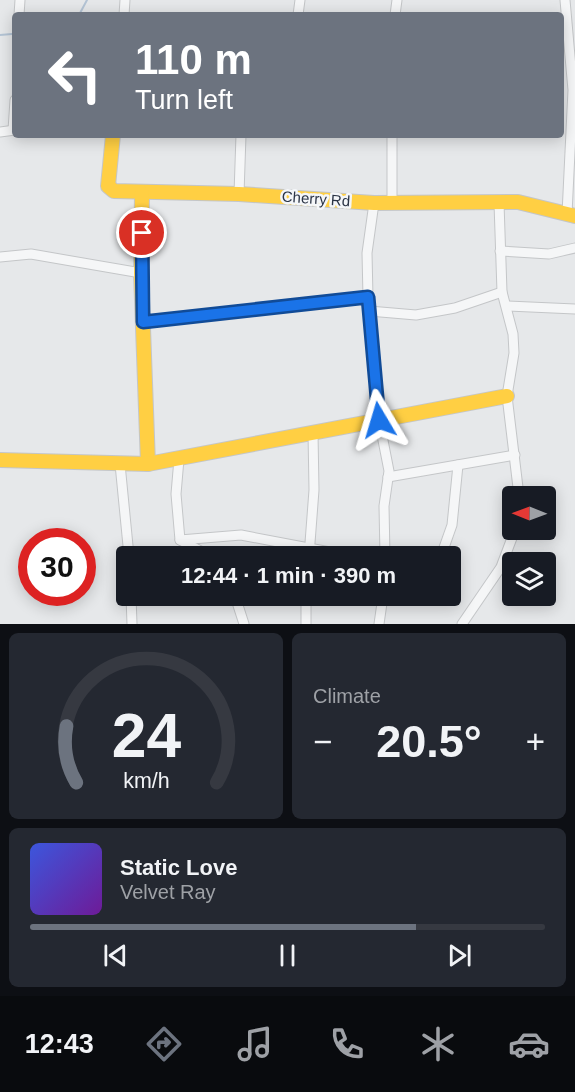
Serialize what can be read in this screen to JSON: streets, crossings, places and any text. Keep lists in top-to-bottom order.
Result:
{
  "streets": {
    "street": ["Cherry Rd"]
  },
  "north": "left",
  "page": {
    "turn": ["110 m", "Turn left"],
    "limit": "30",
    "trip": "12:44 · 1 min · 390 m",
    "tile": "Climate",
    "heat": ["−", "20.5°", "+"],
    "song": ["Static Love", "Velvet Ray"],
    "tabs": "12:43",
    "gauge": ["24", "km/h"]
  }
}
